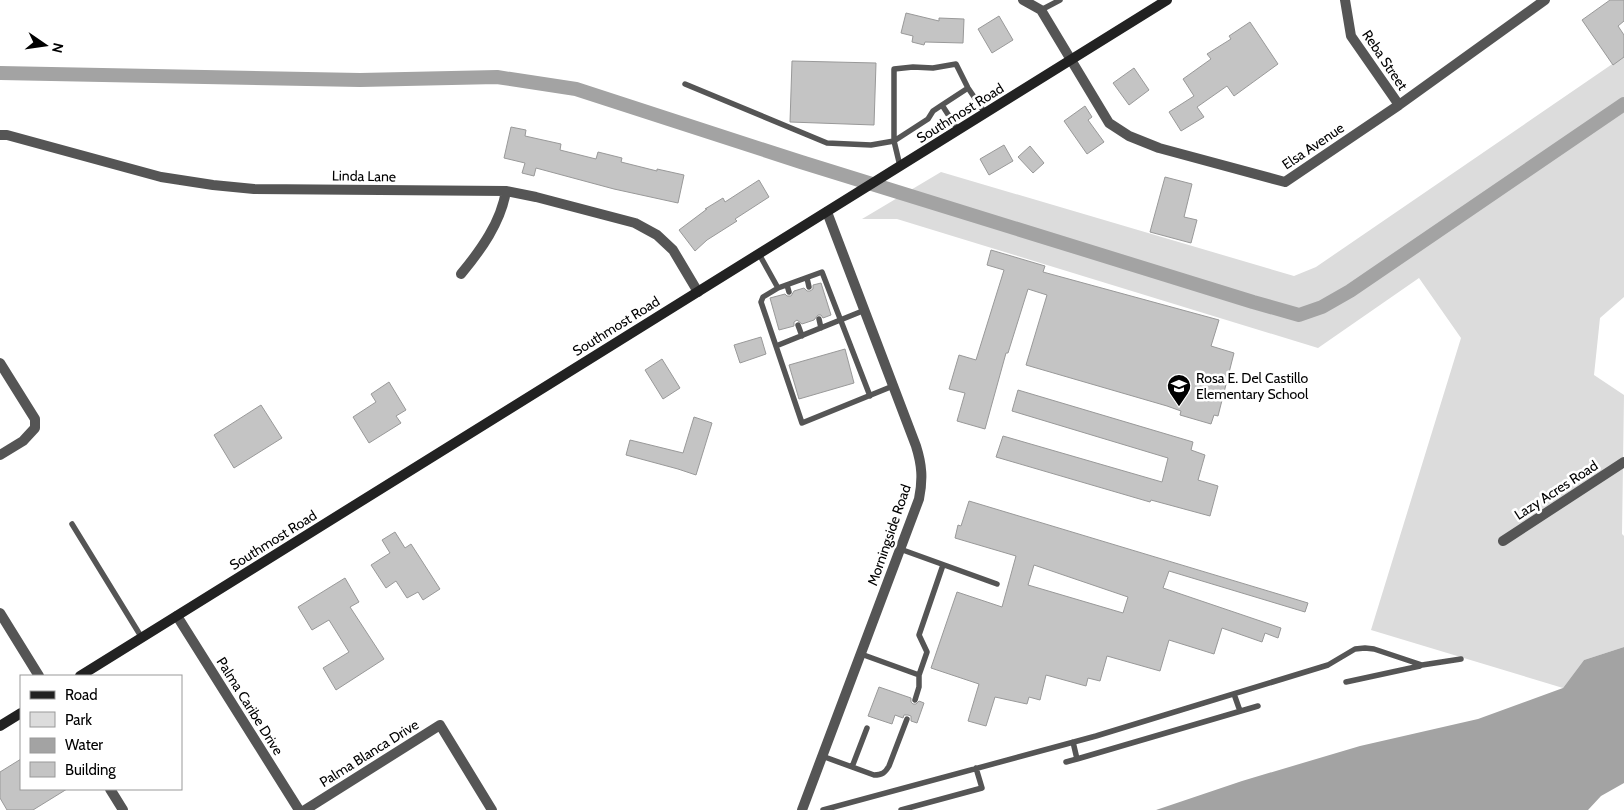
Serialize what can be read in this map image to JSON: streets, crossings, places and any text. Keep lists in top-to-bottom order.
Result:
{
  "streets": {
    "main road": ["Southmost Road"],
    "street": [
      "Reba Street",
      "Elsa Avenue",
      "Linda Lane",
      "Lazy Acres Road",
      "Morningside Road",
      "Palma Caribe Drive",
      "Palma Blanca Drive"
    ]
  },
  "crossings": [
    ["Reba Street", "Elsa Avenue"],
    ["Southmost Road", "Elsa Avenue"],
    ["Southmost Road", "Linda Lane"],
    ["Southmost Road", "Morningside Road"],
    ["Southmost Road", "Palma Caribe Drive"]
  ],
  "places": {
    "school or university": ["Rosa E. Del Castillo Elementary School"]
  },
  "legend": [
    "Road",
    "Park",
    "Water",
    "Building"
  ],
  "north": "right"
}
